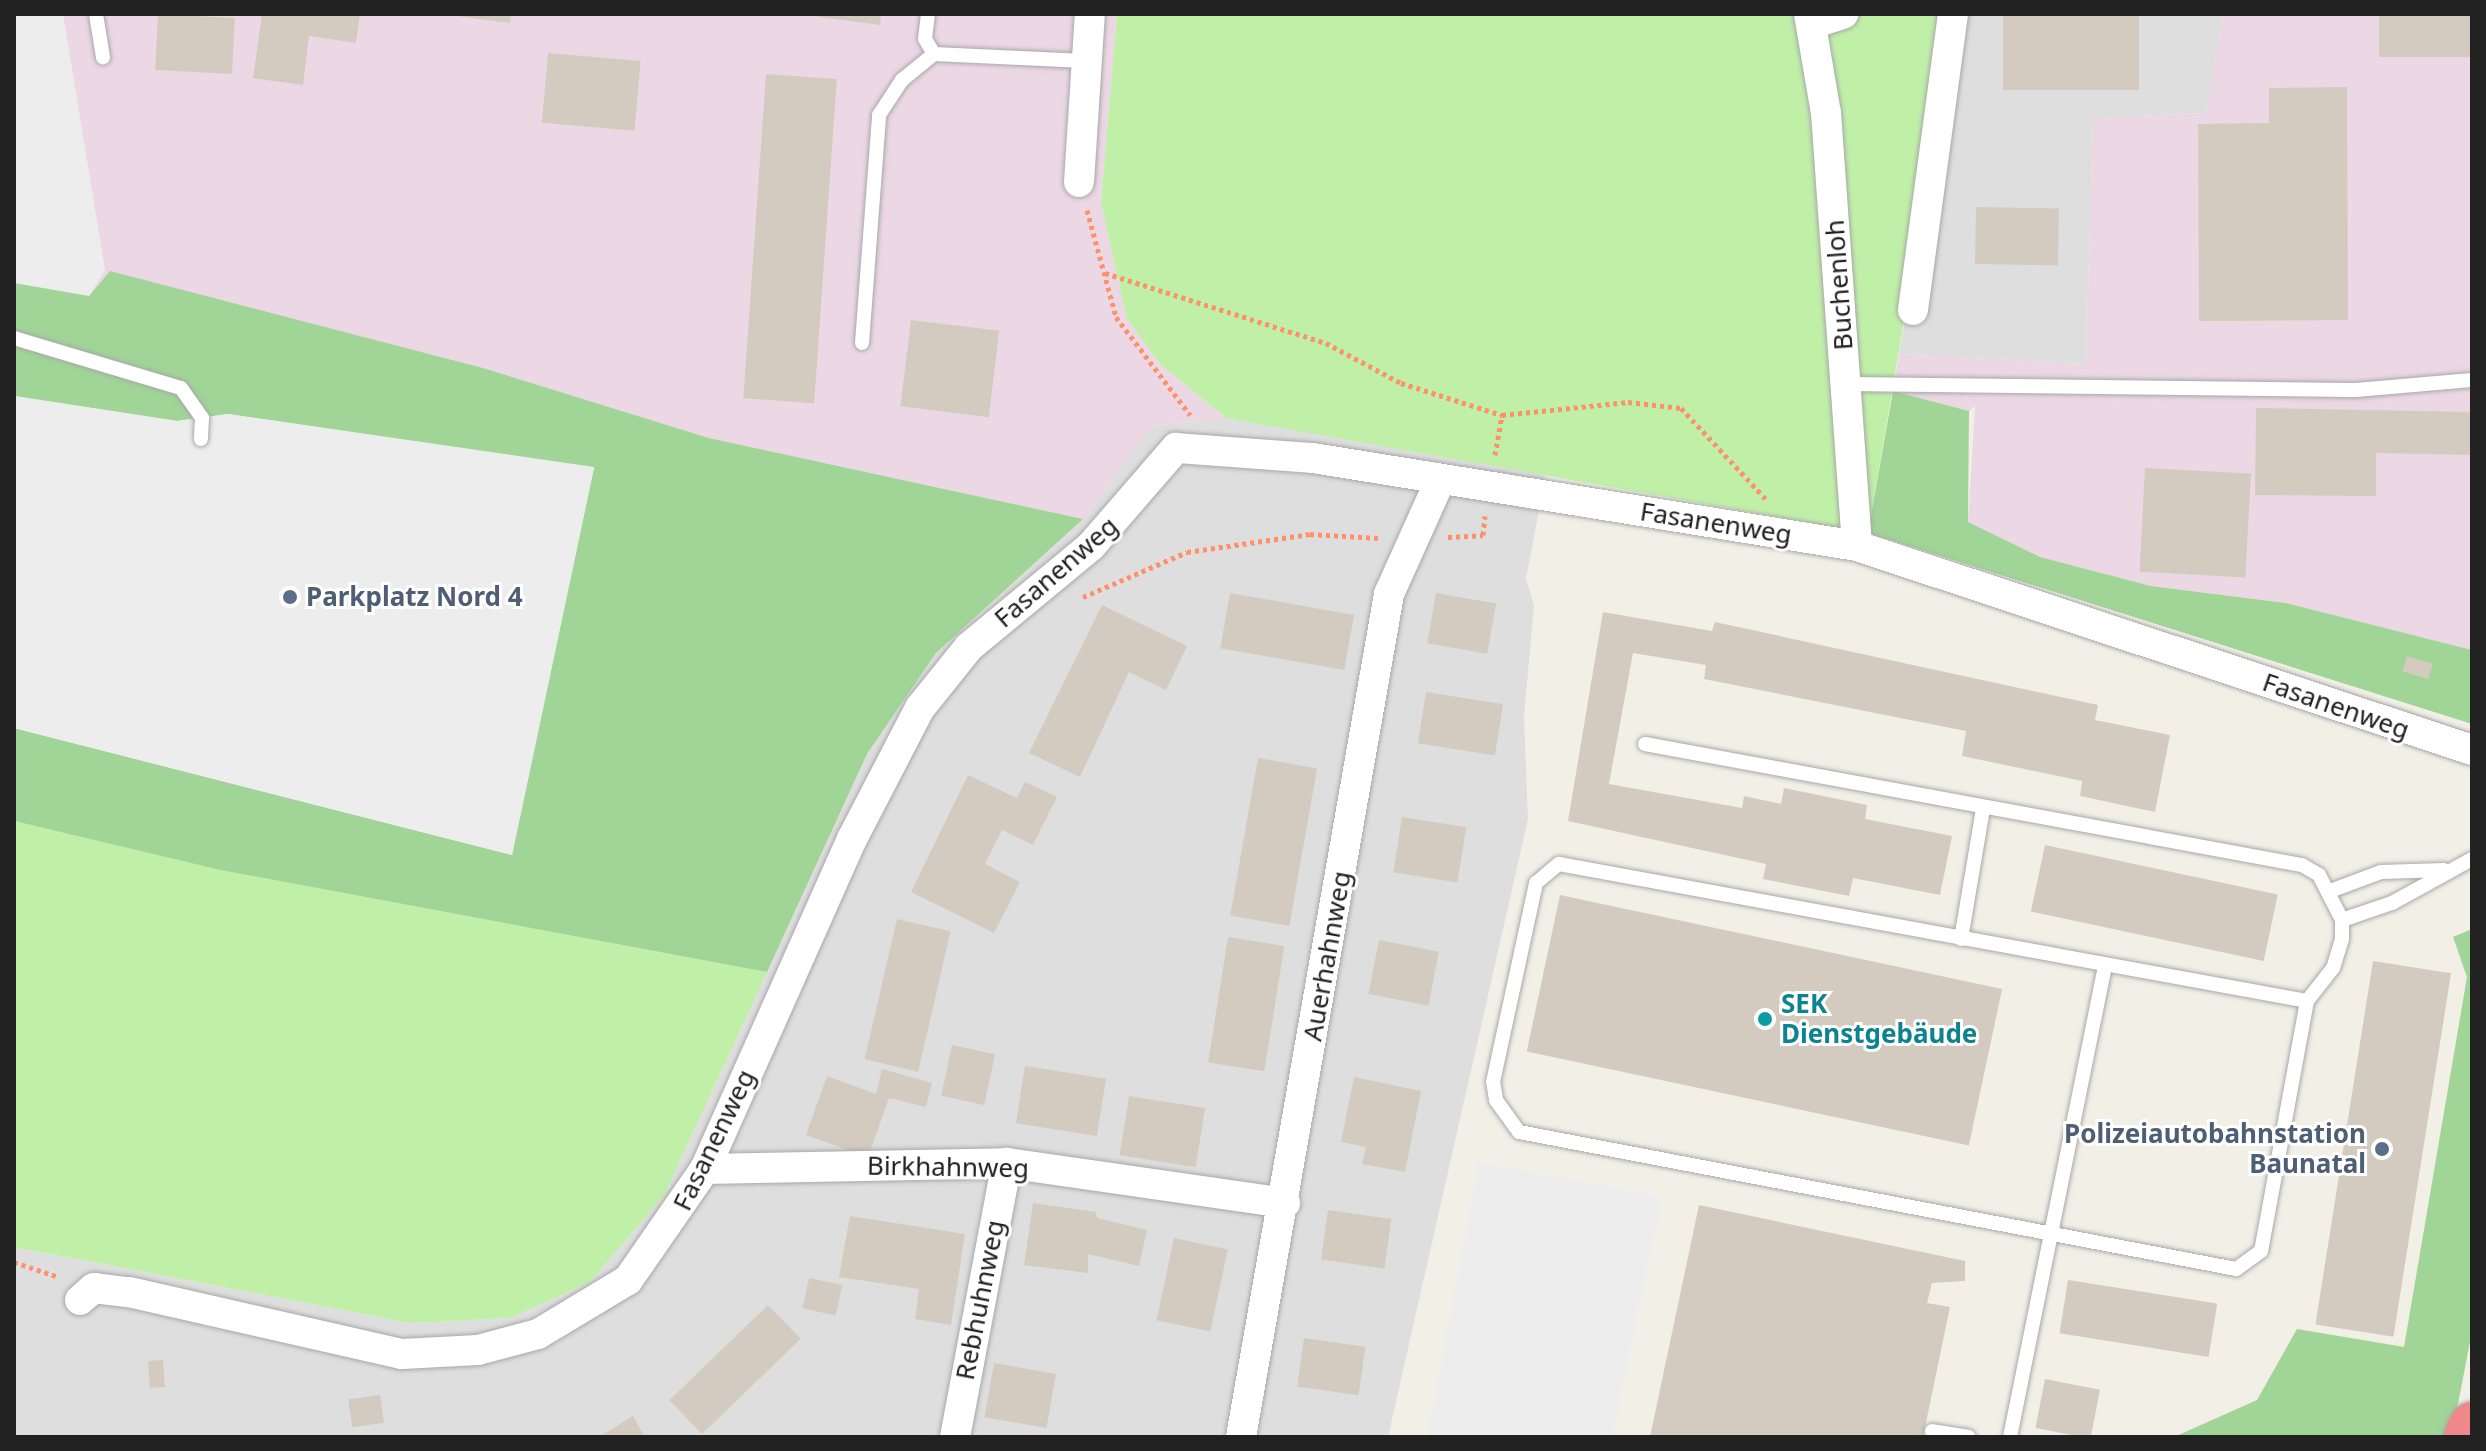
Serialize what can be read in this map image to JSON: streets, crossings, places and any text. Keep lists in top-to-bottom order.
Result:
{
  "streets": {
    "street": [
      "Buchenloh",
      "Fasanenweg",
      "Auerhahnweg",
      "Birkhahnweg",
      "Rebhuhnweg"
    ]
  },
  "crossings": [
    ["Buchenloh", "Fasanenweg"],
    ["Fasanenweg", "Auerhahnweg"],
    ["Fasanenweg", "Birkhahnweg"],
    ["Auerhahnweg", "Birkhahnweg"],
    ["Birkhahnweg", "Rebhuhnweg"]
  ],
  "places": ["Parkplatz Nord 4", "SEK Dienstgebäude", "Polizeiautobahnstation Baunatal"]
}
